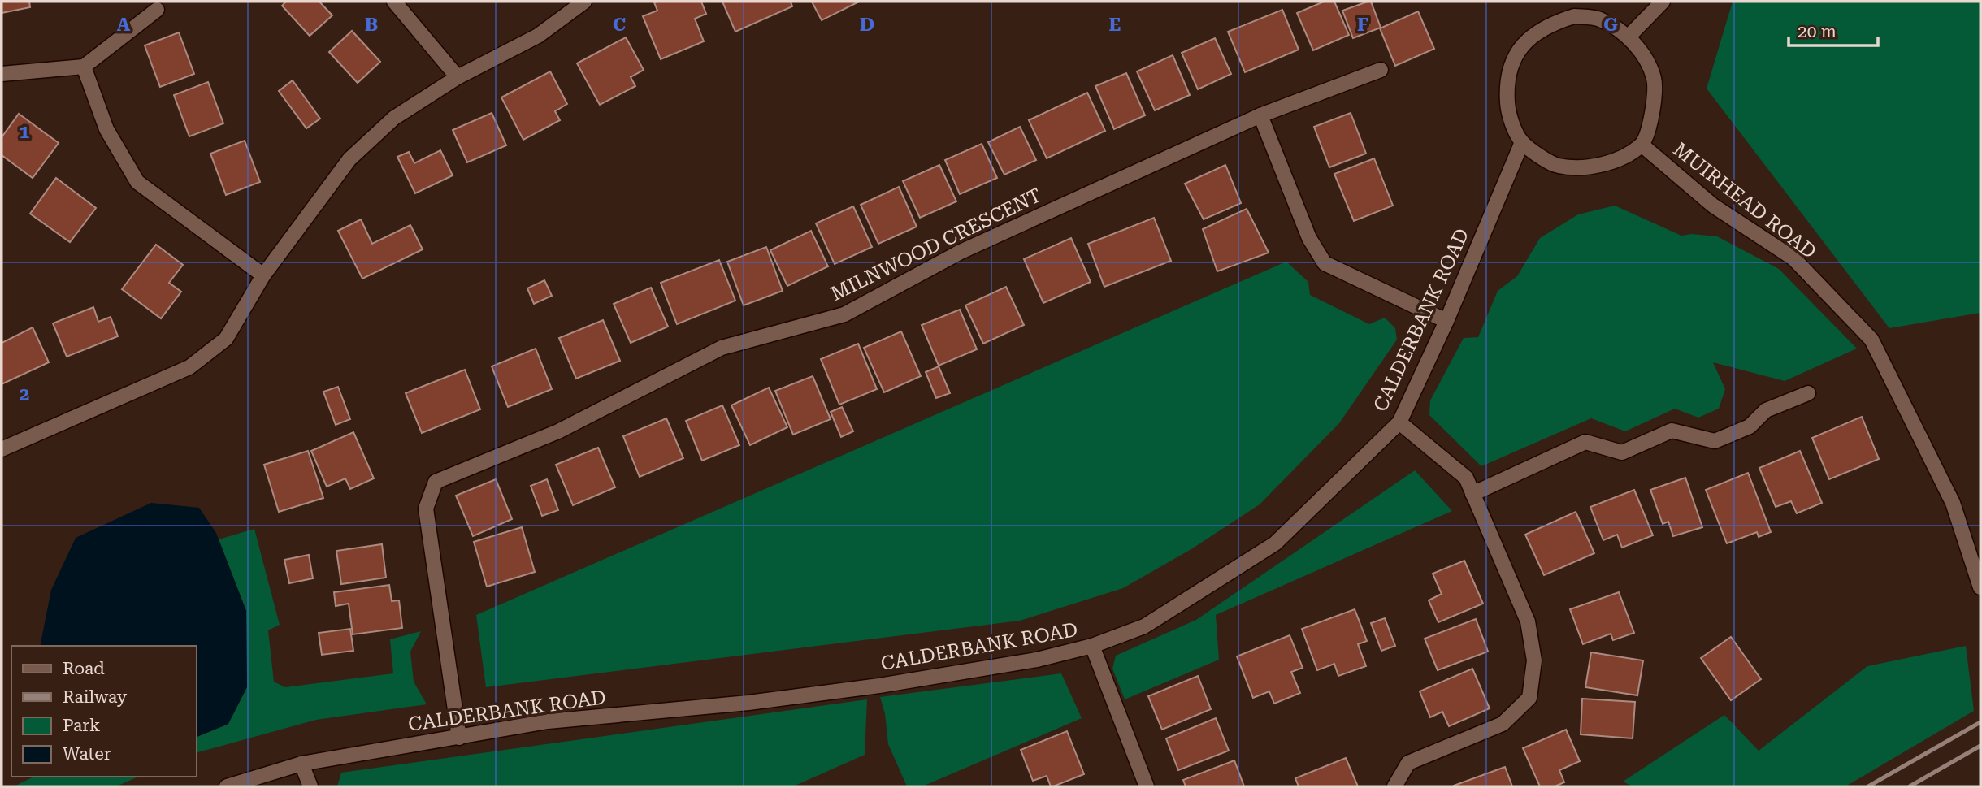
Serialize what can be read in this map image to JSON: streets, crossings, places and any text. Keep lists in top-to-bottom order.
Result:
{
  "streets": {
    "street": ["MUIRHEAD ROAD", "MILNWOOD CRESCENT", "CALDERBANK ROAD"]
  },
  "crossings": [
    ["MUIRHEAD ROAD", "CALDERBANK ROAD"],
    ["MILNWOOD CRESCENT", "CALDERBANK ROAD"]
  ],
  "legend": [
    "Road",
    "Railway",
    "Park",
    "Water"
  ],
  "scale_bar": "20 m",
  "grid": {
    "columns": [
      "A",
      "B",
      "C",
      "D",
      "E",
      "F",
      "G"
    ],
    "rows": ["1", "2"]
  }
}
